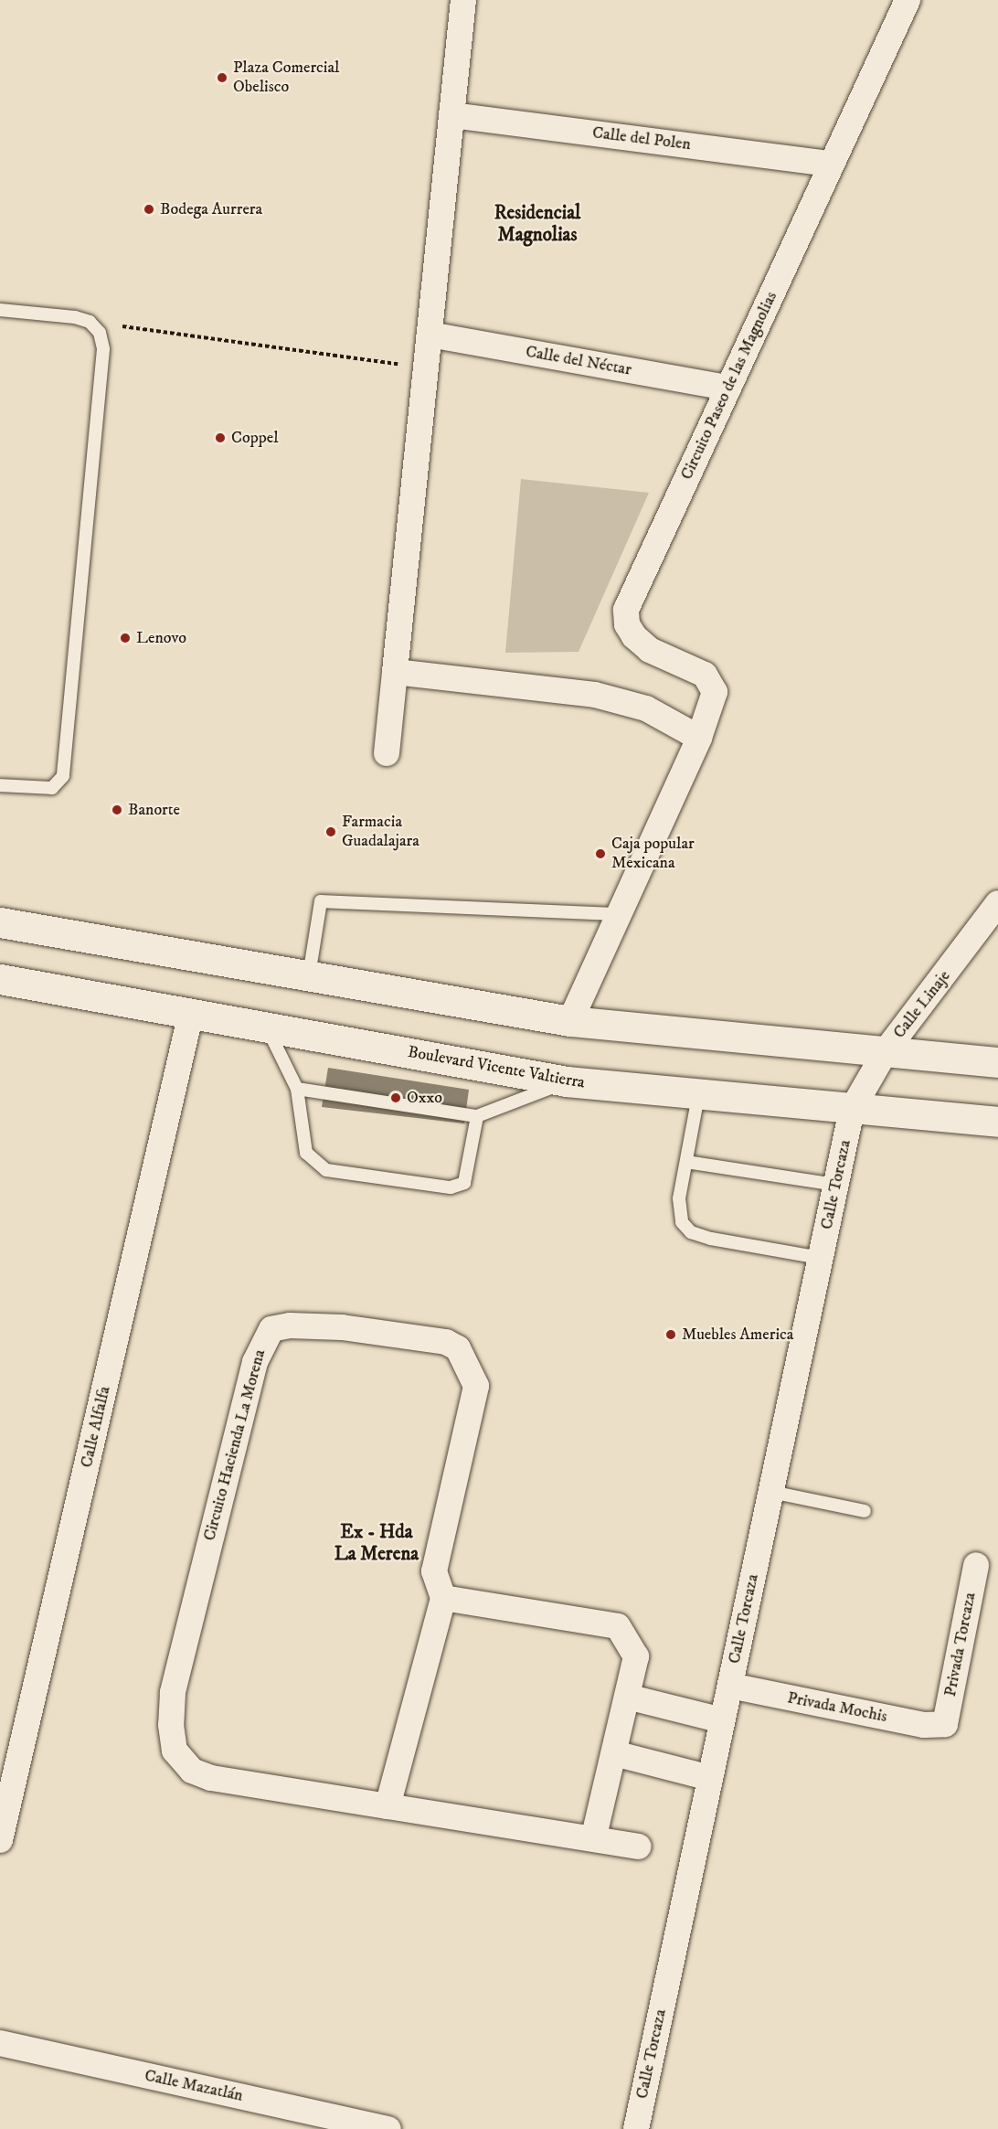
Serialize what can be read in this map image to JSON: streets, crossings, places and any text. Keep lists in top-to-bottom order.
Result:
{
  "streets": {
    "main road": ["Boulevard Vicente Valtierra"],
    "street": [
      "Calle del Polen",
      "Calle del Néctar",
      "Circuito Paseo de las Magnolias",
      "Calle Linaje",
      "Calle Torcaza",
      "Calle Alfalfa",
      "Circuito Hacienda La Morena",
      "Privada Torcaza",
      "Privada Mochis",
      "Calle Mazatlán"
    ]
  },
  "crossings": [
    ["Calle del Polen", "Circuito Paseo de las Magnolias"],
    ["Calle del Néctar", "Circuito Paseo de las Magnolias"],
    ["Calle Linaje", "Boulevard Vicente Valtierra"],
    ["Calle Linaje", "Calle Torcaza"],
    ["Boulevard Vicente Valtierra", "Calle Torcaza"],
    ["Boulevard Vicente Valtierra", "Calle Alfalfa"],
    ["Calle Torcaza", "Privada Mochis"],
    ["Privada Torcaza", "Privada Mochis"]
  ],
  "districts": ["Residencial Magnolias", "Ex - Hda La Merena"],
  "places": [
    "Plaza Comercial Obelisco",
    "Bodega Aurrera",
    "Coppel",
    "Lenovo",
    "Banorte",
    "Farmacia Guadalajara",
    "Caja popular Mexicana",
    "Oxxo",
    "Muebles America"
  ]
}
